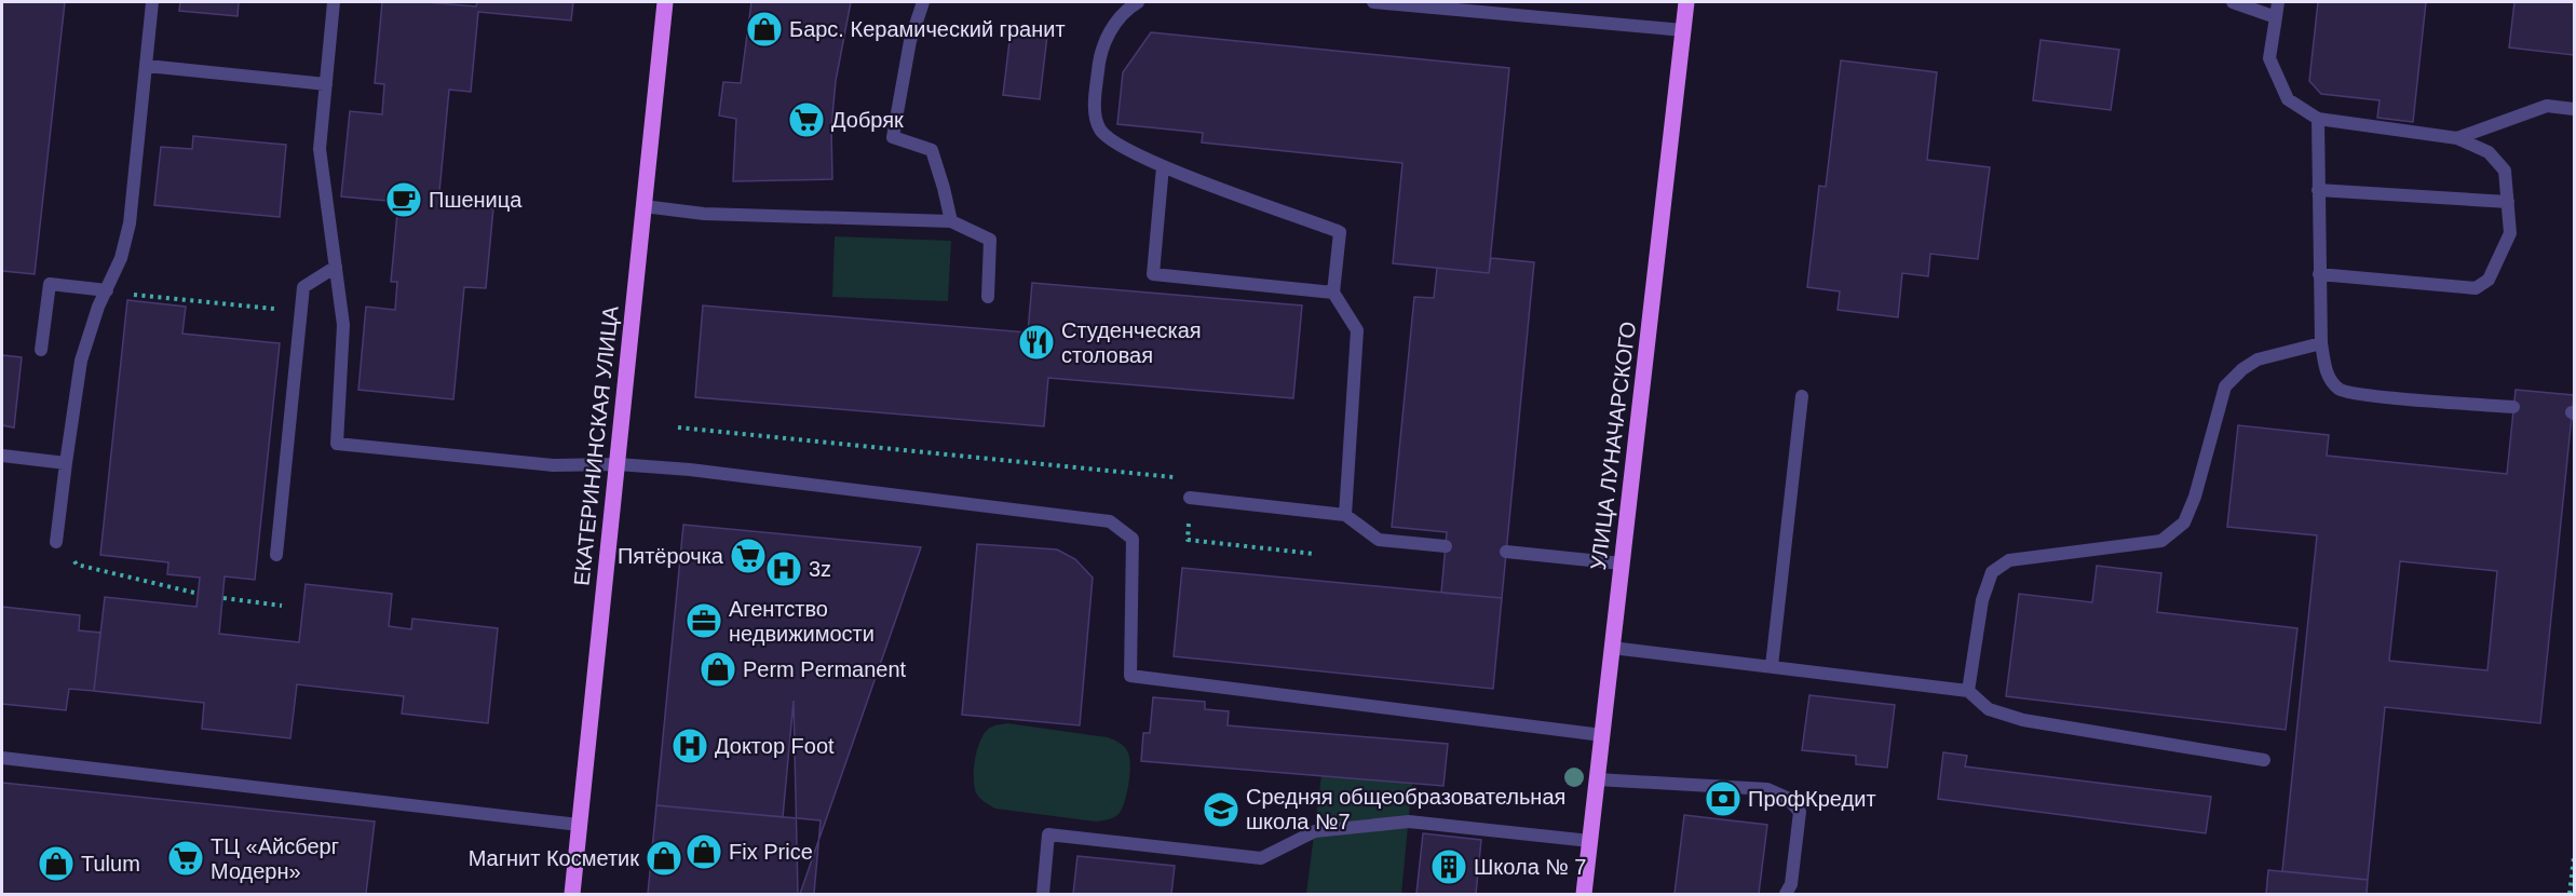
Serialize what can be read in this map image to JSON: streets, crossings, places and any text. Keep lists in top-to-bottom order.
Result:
{
  "streets": {
    "main road": ["ЕКАТЕРИНИНСКАЯ УЛИЦА", "УЛИЦА ЛУНАЧАРСКОГО"]
  },
  "places": {
    "shop": [
      "Барс. Керамический гранит",
      "Perm Permanent",
      "Fix Price",
      "Магнит Косметик",
      "Tulum"
    ],
    "supermarket": ["Добряк", "Пятёрочка", "ТЦ «Айсберг Модерн»"],
    "cafe": ["Пшеница"],
    "restaurant": ["Студенческая столовая"],
    "hospital": ["3z", "Доктор Foot"],
    "office": ["Агентство недвижимости"],
    "bank": ["ПрофКредит"],
    "school or university": ["Средняя общеобразовательная школа №7"],
    "building": ["Школа № 7"]
  }
}
